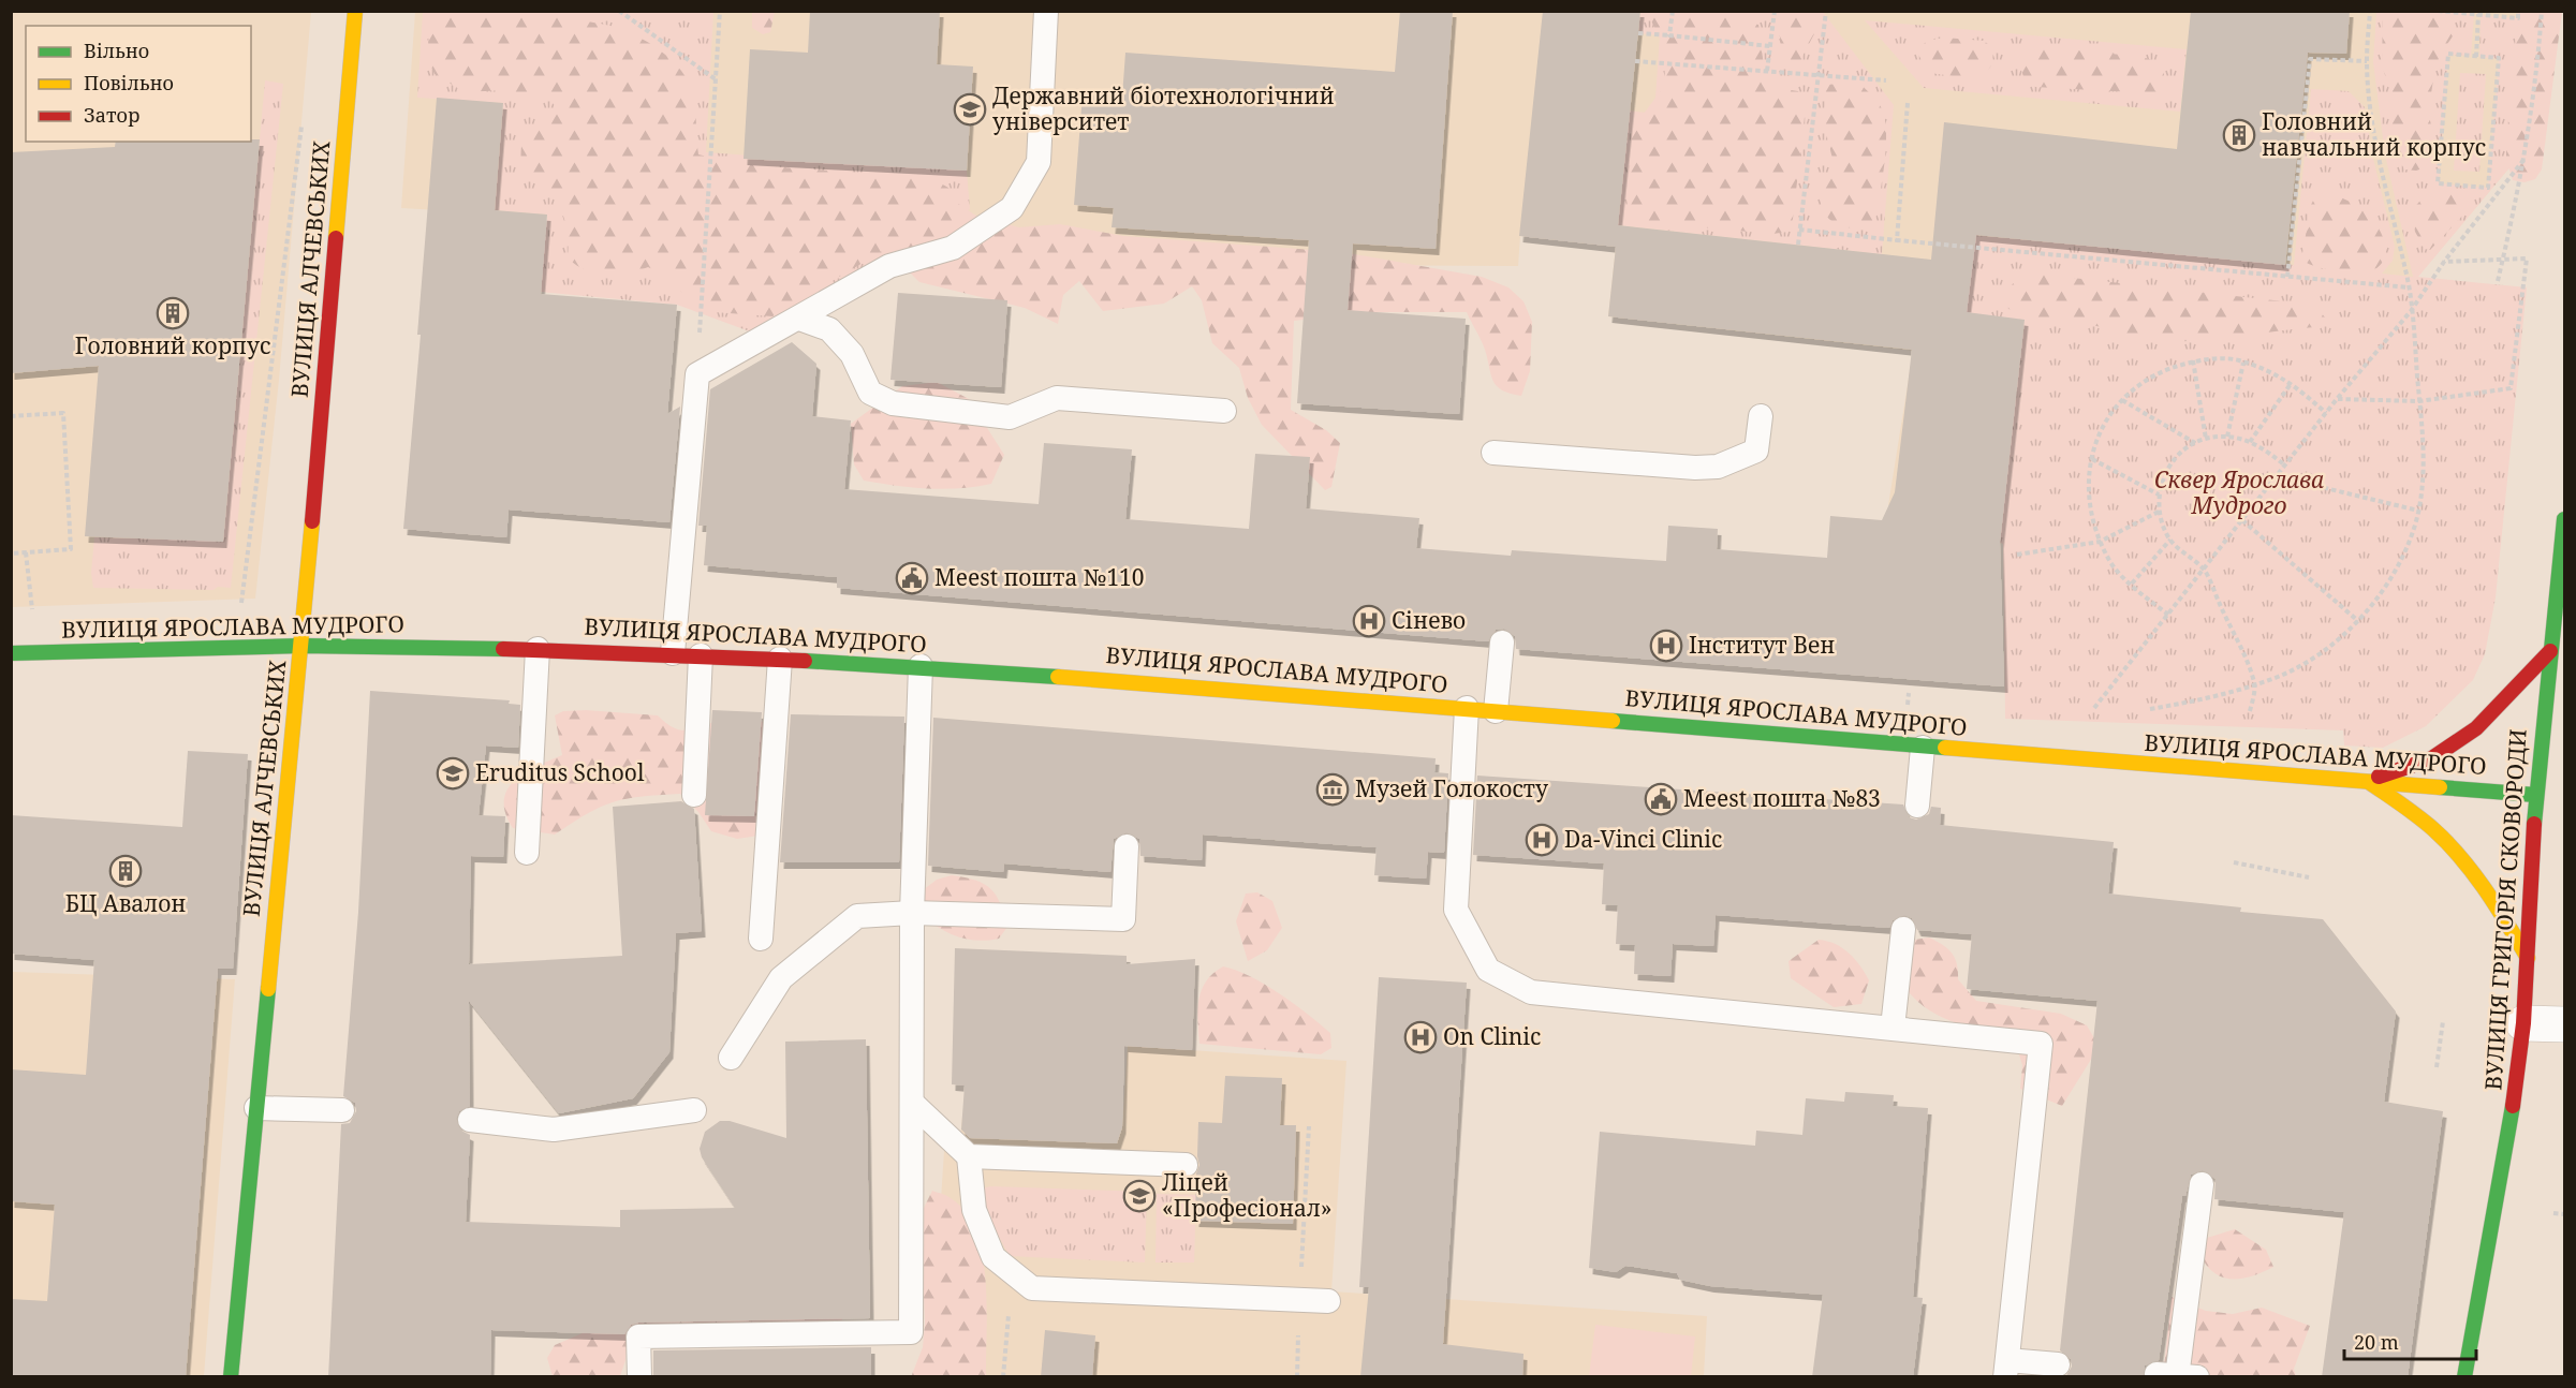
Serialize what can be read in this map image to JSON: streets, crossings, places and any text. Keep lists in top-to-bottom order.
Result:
{
  "streets": {
    "street": ["ВУЛИЦЯ АЛЧЕВСЬКИХ", "ВУЛИЦЯ ЯРОСЛАВА МУДРОГО", "ВУЛИЦЯ ГРИГОРІЯ СКОВОРОДИ"]
  },
  "crossings": [
    ["ВУЛИЦЯ АЛЧЕВСЬКИХ", "ВУЛИЦЯ ЯРОСЛАВА МУДРОГО"],
    ["ВУЛИЦЯ ЯРОСЛАВА МУДРОГО", "ВУЛИЦЯ ГРИГОРІЯ СКОВОРОДИ"]
  ],
  "parks": ["Сквер Ярослава Мудрого"],
  "places": {
    "school or university": ["Державний біотехнологічний університет", "Eruditus School", "Ліцей «Професіонал»"],
    "building": ["Головний навчальний корпус", "Головний корпус", "БЦ Авалон"],
    "public building": ["Meest пошта №110", "Meest пошта №83"],
    "hospital": [
      "Сінево",
      "Інститут Вен",
      "Da-Vinci Сlinic",
      "On Clinic"
    ],
    "museum": ["Музей Голокосту"]
  },
  "legend": ["Вільно", "Повільно", "Затор"],
  "scale_bar": "20 m"
}
